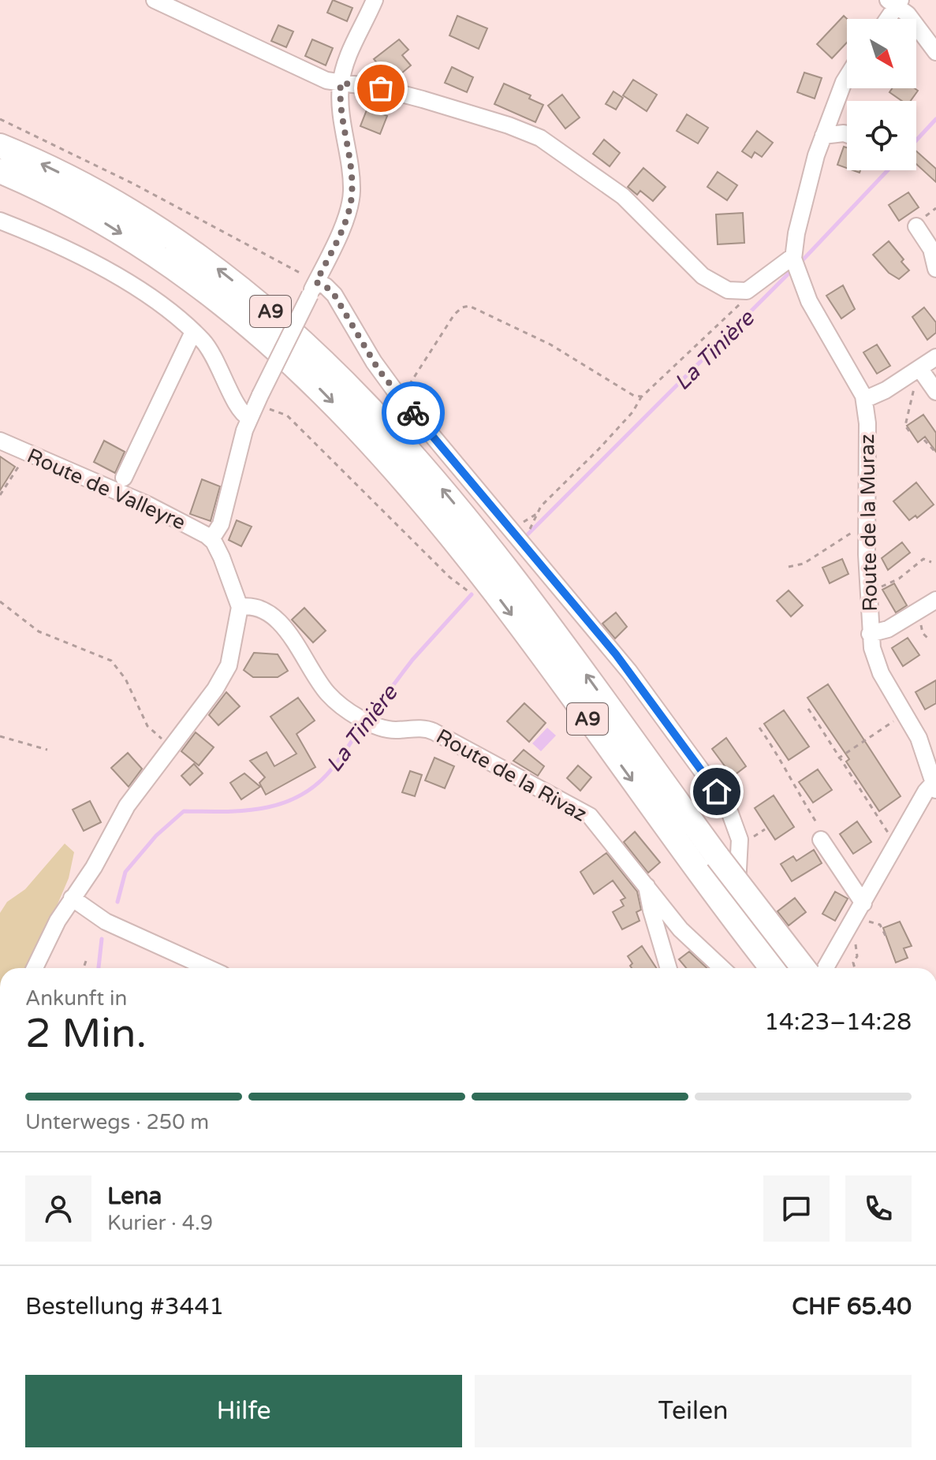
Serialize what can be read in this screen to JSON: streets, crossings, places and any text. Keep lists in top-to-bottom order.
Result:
{
  "streets": {
    "highway": ["A9"],
    "street": ["Route de Valleyre", "Route de la Muraz", "Route de la Rivaz"]
  },
  "water": ["La Tinière"],
  "north": "bottom right",
  "page": {
    "heading": ["2 Min.", "Ankunft in", "14:23–14:28"],
    "panel": [
      "Lena",
      "Kurier · 4.9",
      "Bestellung #3441",
      "CHF 65.40"
    ],
    "bar": "Unterwegs · 250 m",
    "buttons": ["Hilfe", "Teilen"]
  }
}
